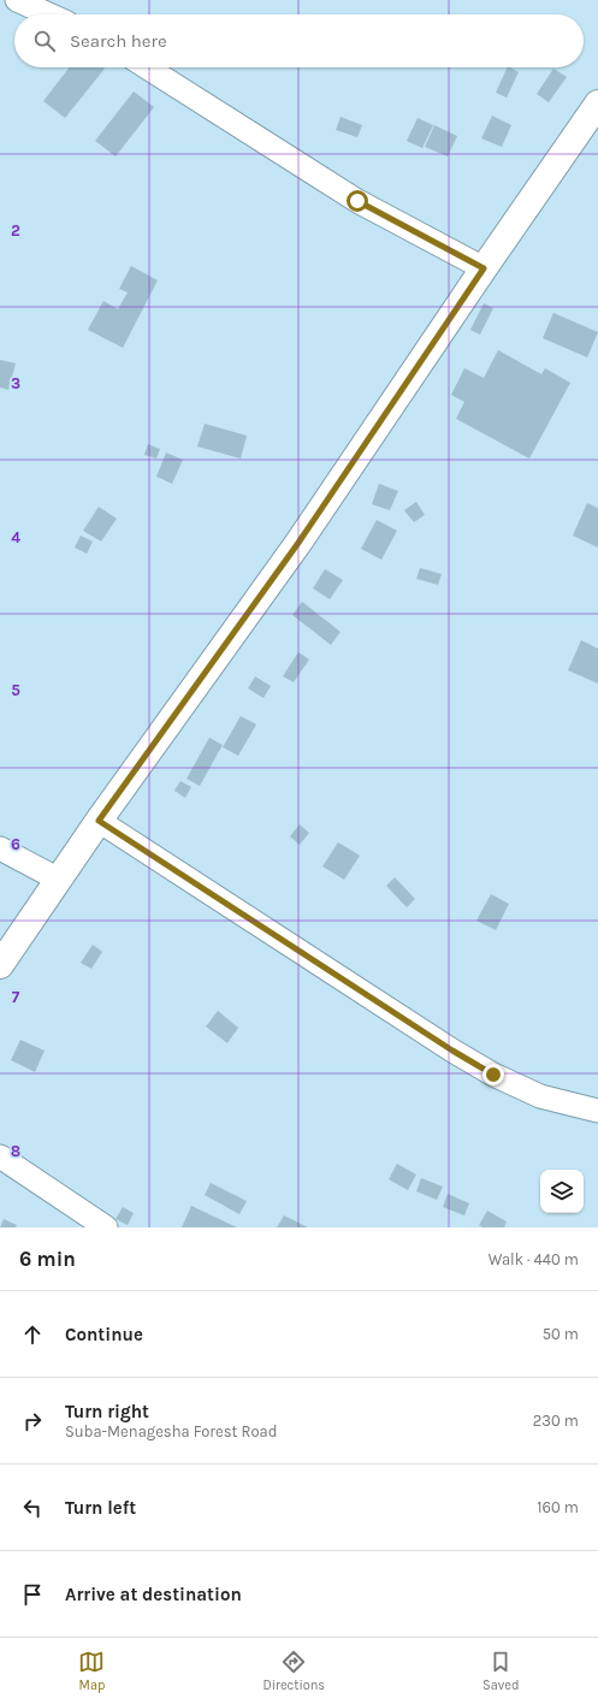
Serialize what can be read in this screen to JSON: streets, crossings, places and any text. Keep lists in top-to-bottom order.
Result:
{
  "page": {
    "search": "Search here",
    "heading": ["6 min", "Walk · 440 m"],
    "list": [
      ["Continue", "50 m"],
      ["Turn right", "Suba-Menagesha Forest Road", "230 m"],
      ["Turn left", "160 m"],
      "Arrive at destination"
    ],
    "nav": ["Map", "Directions", "Saved"]
  },
  "grid": {
    "rows": [
      "2",
      "3",
      "4",
      "5",
      "6",
      "7",
      "8"
    ]
  }
}
